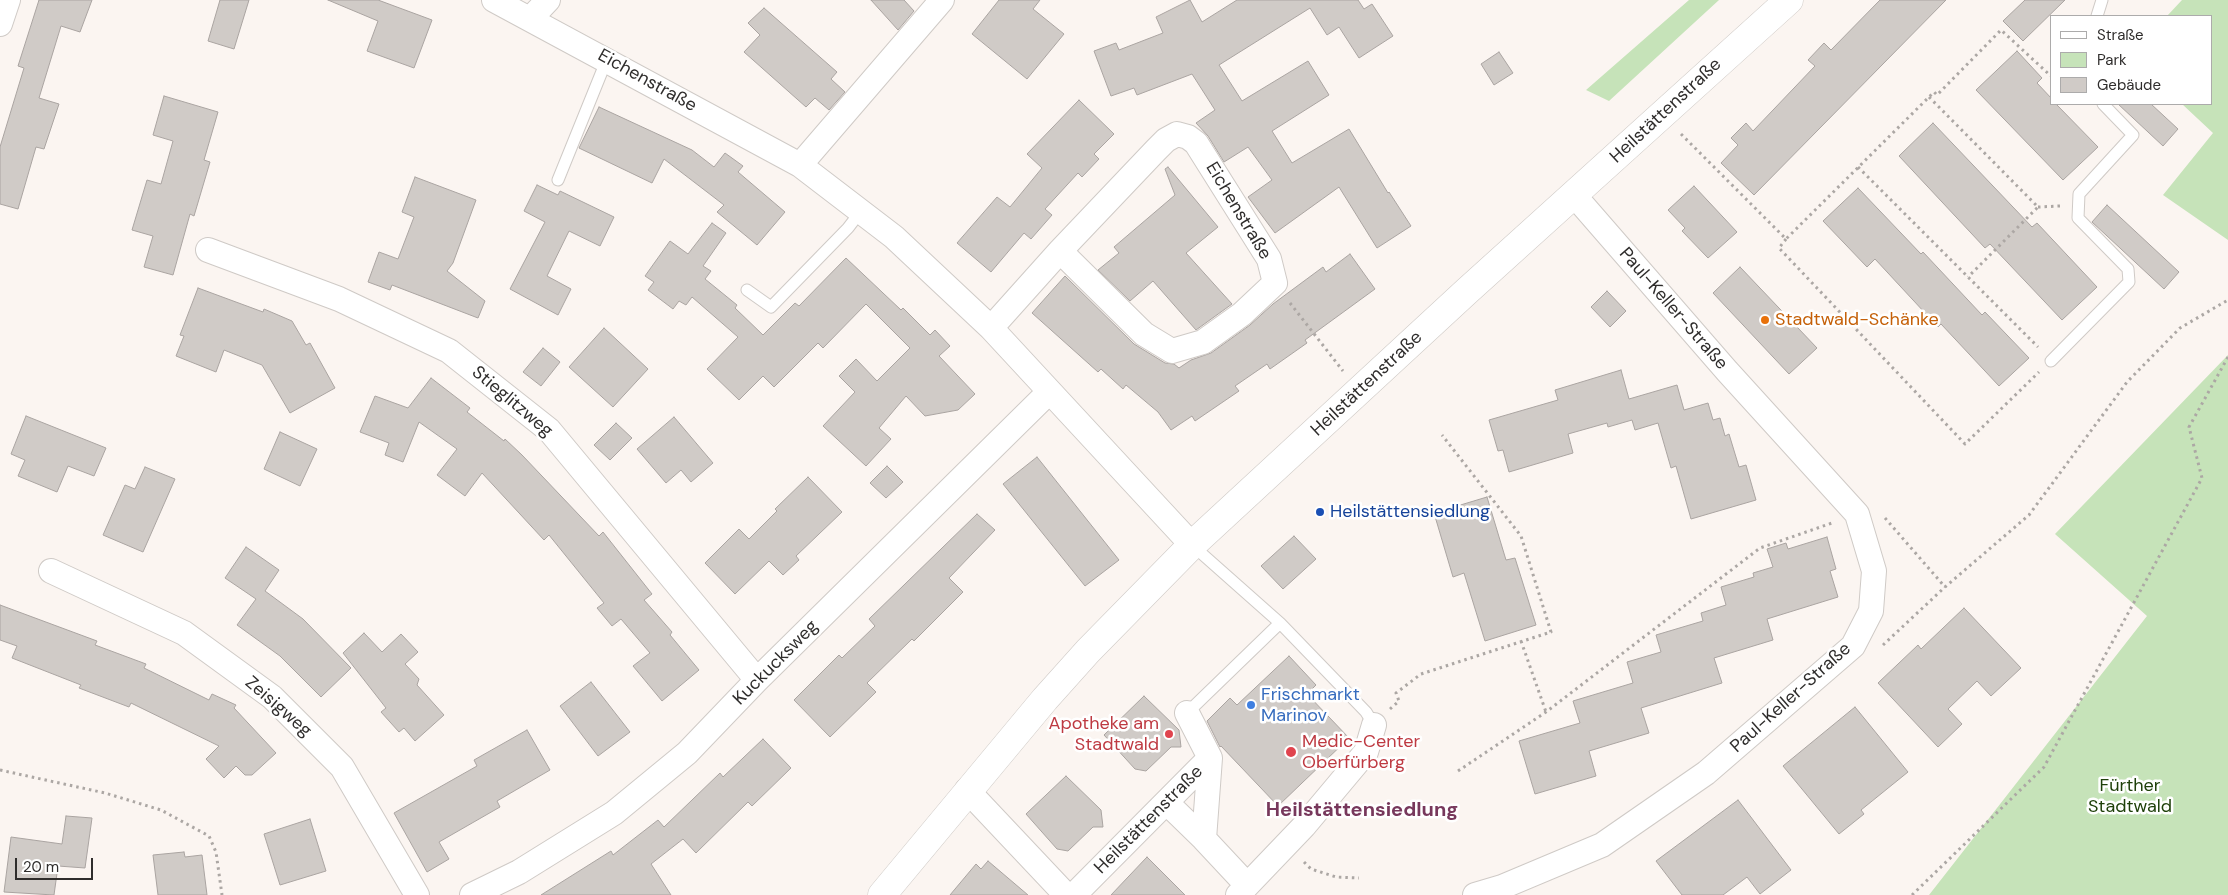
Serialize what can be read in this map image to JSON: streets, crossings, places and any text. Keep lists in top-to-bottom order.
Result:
{
  "streets": {
    "street": [
      "Eichenstraße",
      "Heilstättenstraße",
      "Paul-Keller-Straße",
      "Stieglitzweg",
      "Kuckucksweg",
      "Zeisigweg"
    ]
  },
  "crossings": [
    ["Eichenstraße", "Heilstättenstraße"],
    ["Eichenstraße", "Kuckucksweg"],
    ["Heilstättenstraße", "Paul-Keller-Straße"],
    ["Stieglitzweg", "Kuckucksweg"]
  ],
  "districts": ["Heilstättensiedlung"],
  "parks": ["Fürther Stadtwald"],
  "places": [
    "Stadtwald-Schänke",
    "Heilstättensiedlung",
    "Frischmarkt Marinov",
    "Apotheke am Stadtwald",
    "Medic-Center Oberfürberg"
  ],
  "legend": ["Straße", "Park", "Gebäude"],
  "scale_bar": "20 m"
}
